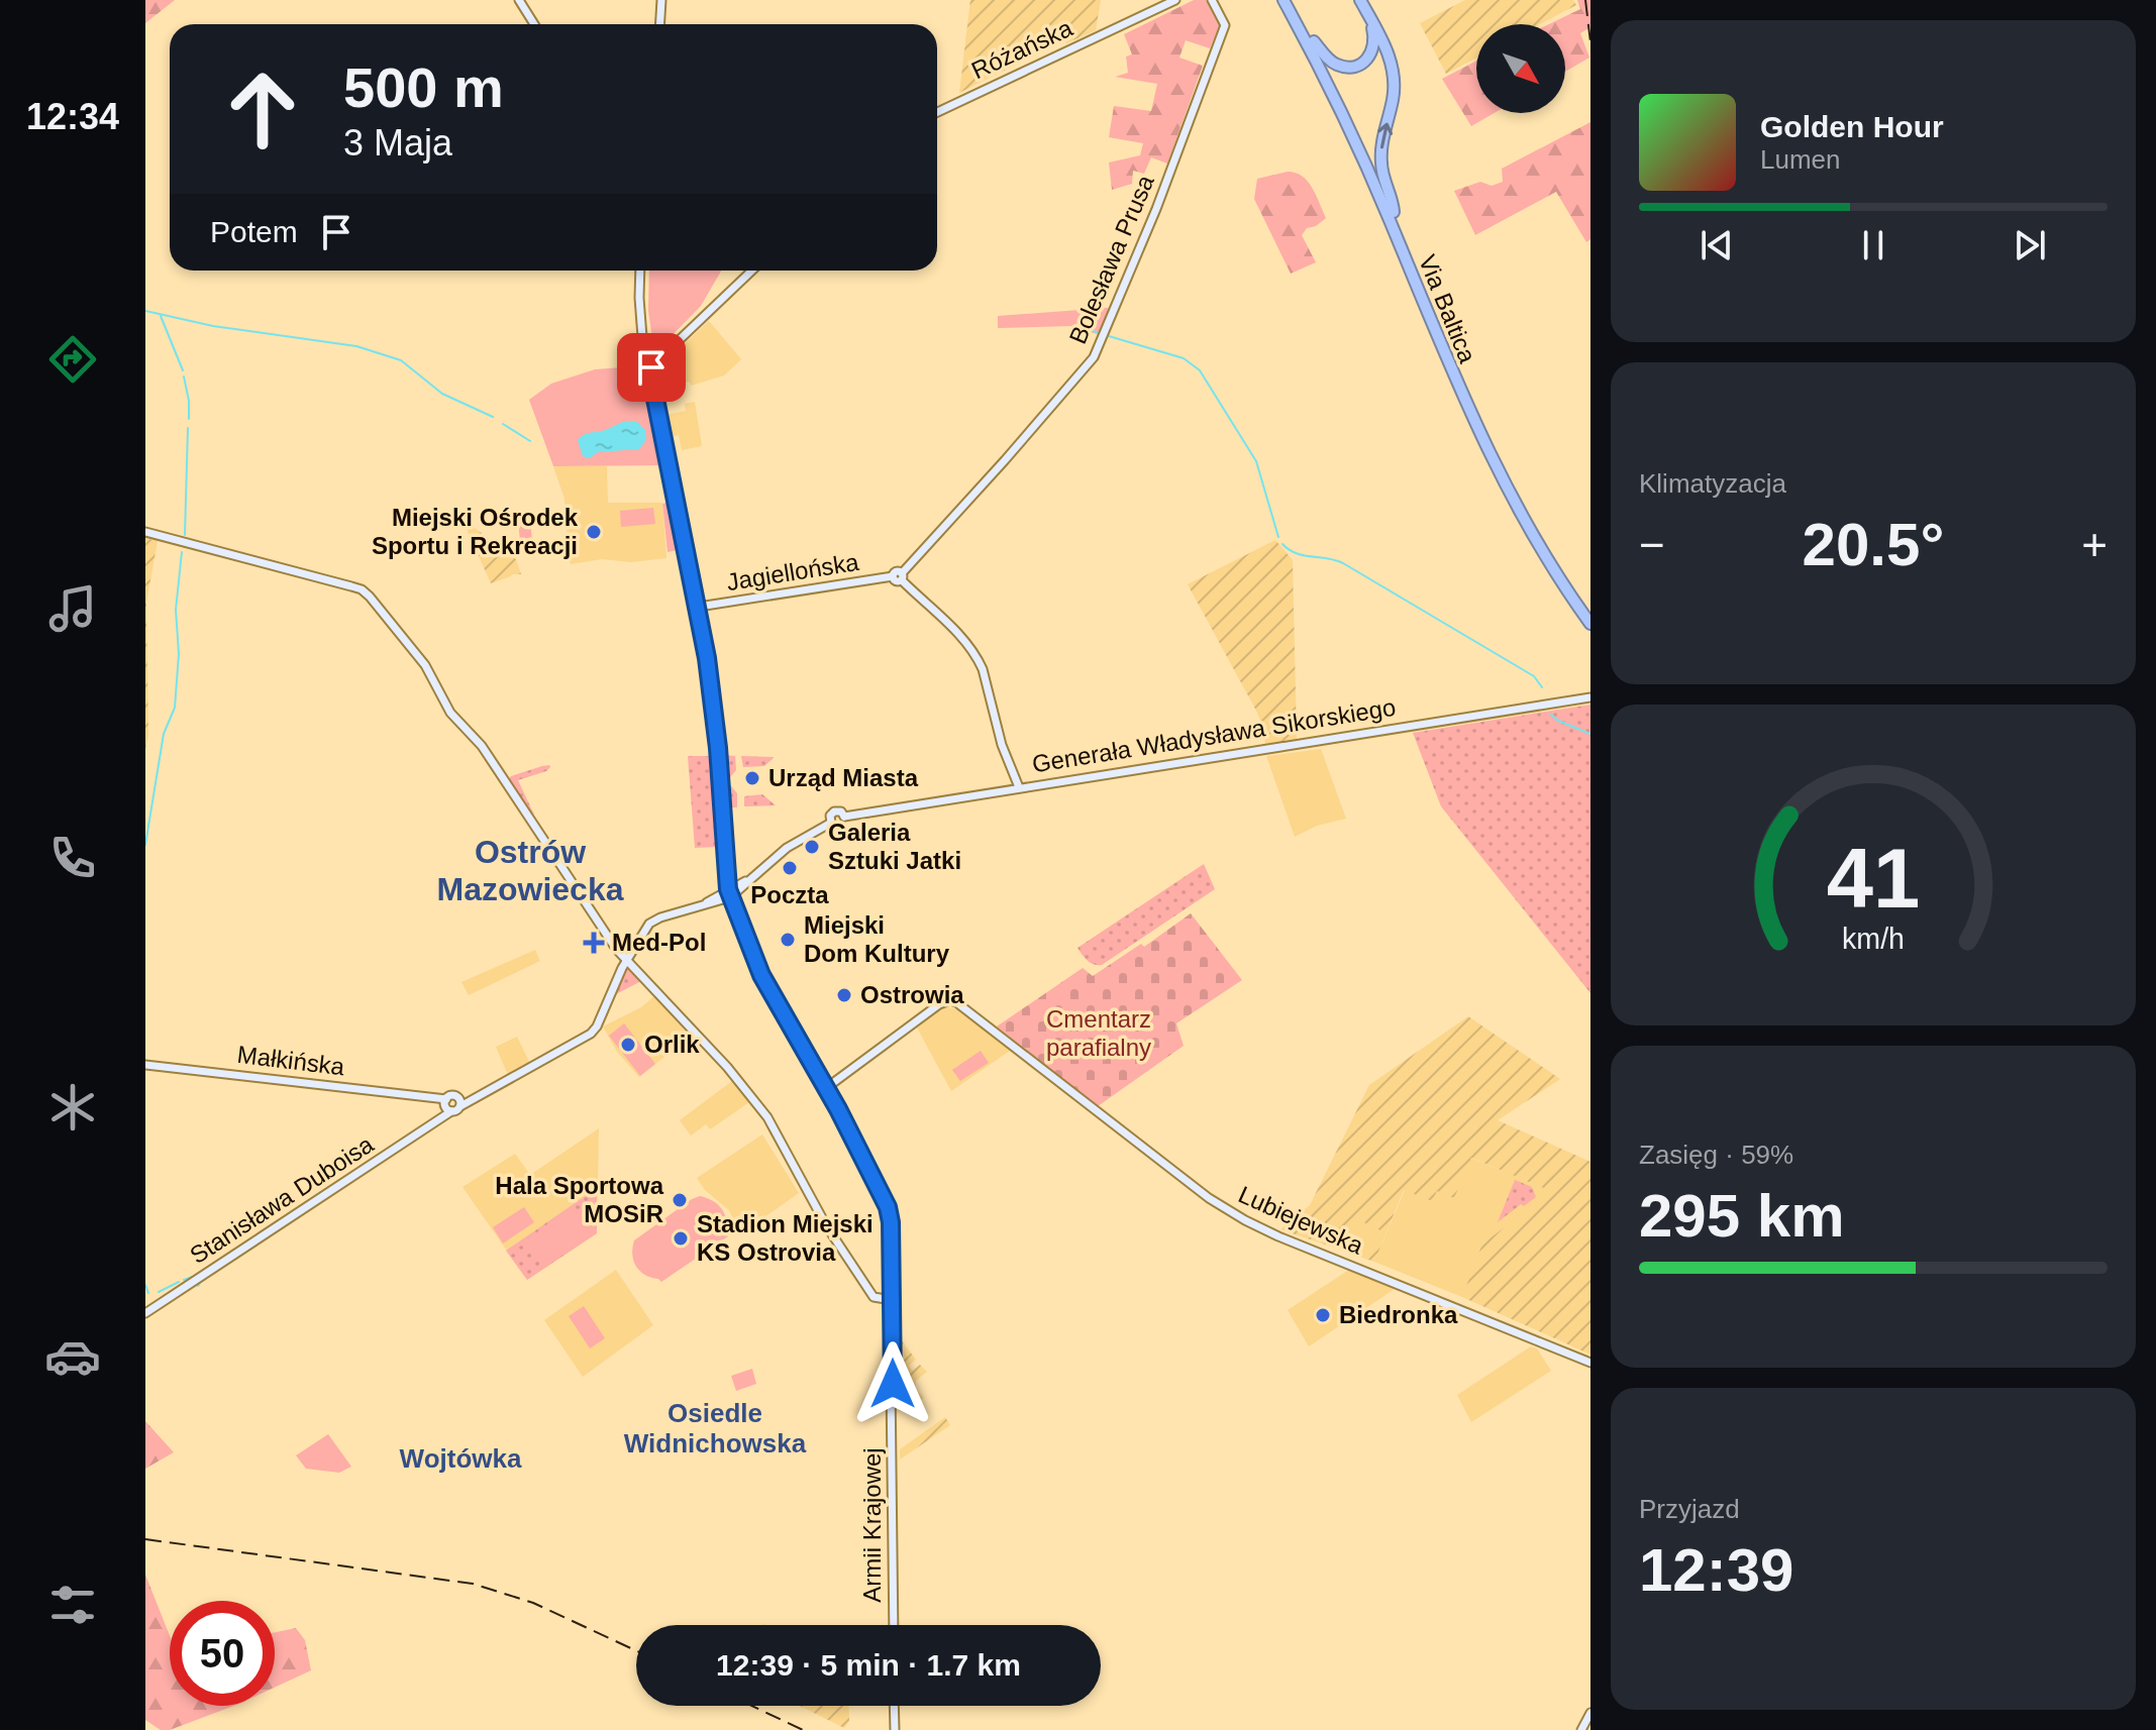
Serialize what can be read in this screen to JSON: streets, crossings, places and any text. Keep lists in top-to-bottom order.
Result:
{
  "streets": {
    "highway": ["Via Baltica"],
    "street": [
      "Różańska",
      "Bolesława Prusa",
      "Jagiellońska",
      "Generała Władysława Sikorskiego",
      "Małkińska",
      "Stanisława Duboisa",
      "Lubiejewska",
      "Armii Krajowej"
    ]
  },
  "crossings": [
    ["Bolesława Prusa", "Jagiellońska"],
    ["Jagiellońska", "Armii Krajowej"],
    ["Małkińska", "Stanisława Duboisa"],
    ["Lubiejewska", "Armii Krajowej"]
  ],
  "districts": ["Ostrów Mazowiecka", "Osiedle Widnichowska", "Wojtówka"],
  "parks": ["Cmentarz parafialny"],
  "places": {
    "other": [
      "Miejski Ośrodek Sportu i Rekreacji",
      "Urząd Miasta",
      "Galeria Sztuki Jatki",
      "Poczta",
      "Miejski Dom Kultury",
      "Ostrowia",
      "Orlik",
      "Hala Sportowa MOSiR",
      "Stadion Miejski KS Ostrovia",
      "Biedronka"
    ],
    "health": ["Med-Pol"]
  },
  "north": "bottom right",
  "page": {
    "tabs": "12:34",
    "turn": ["500 m", "3 Maja"],
    "song": ["Golden Hour", "Lumen"],
    "then": "Potem",
    "tile": [
      "Klimatyzacja",
      ["Zasięg · 59%", "295 km"],
      ["Przyjazd", "12:39"]
    ],
    "heat": ["−", "20.5°", "+"],
    "limit": "50",
    "trip": "12:39 · 5 min · 1.7 km",
    "gauge": ["41", "km/h"]
  }
}
